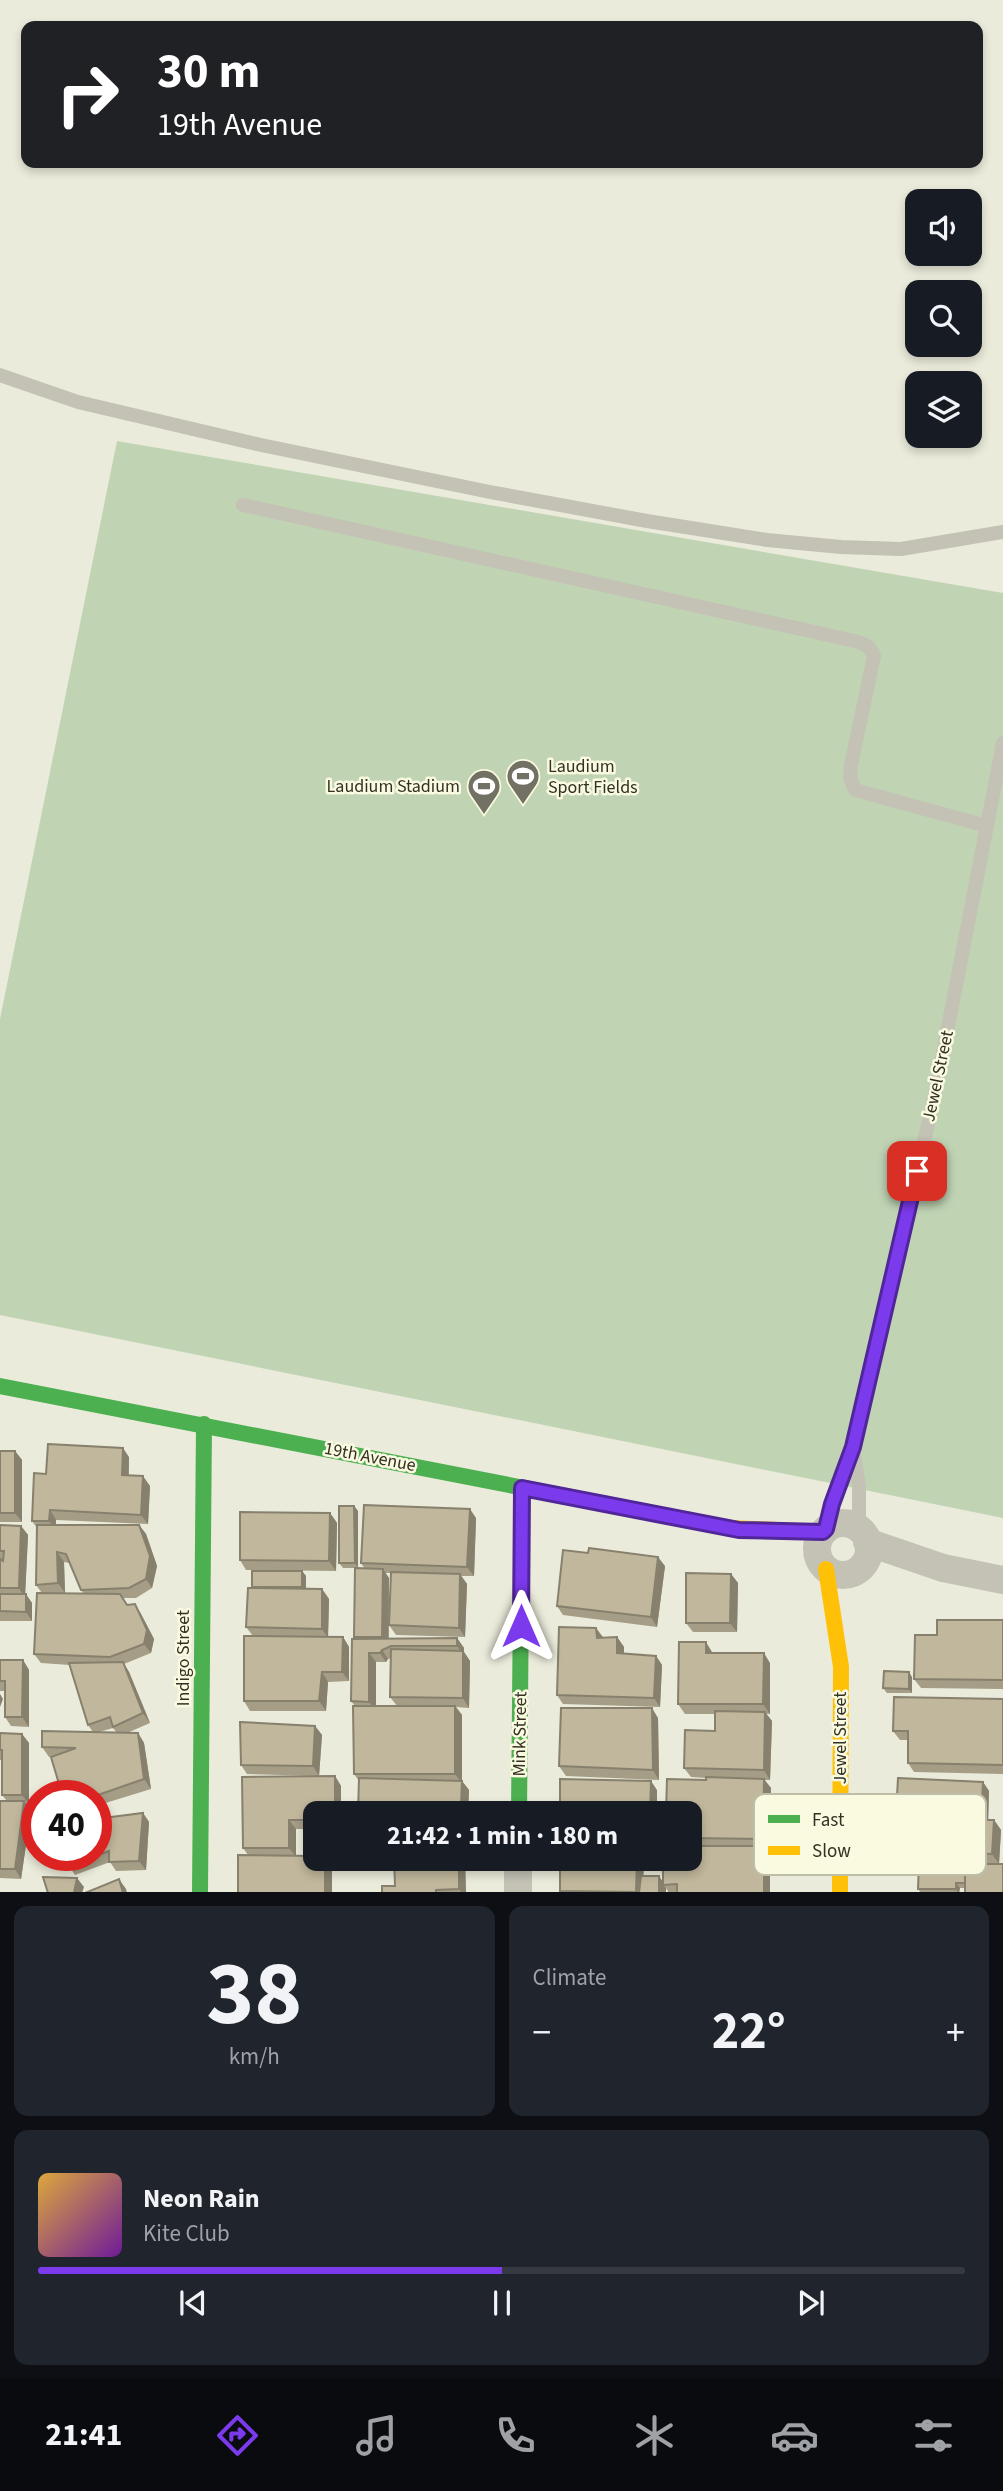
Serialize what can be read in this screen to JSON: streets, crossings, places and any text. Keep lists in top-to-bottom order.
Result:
{
  "streets": {
    "street": [
      "Jewel Street",
      "19th Avenue",
      "Indigo Street",
      "Mink Street"
    ]
  },
  "crossings": [
    ["Jewel Street", "19th Avenue"],
    ["19th Avenue", "Indigo Street"],
    ["19th Avenue", "Mink Street"]
  ],
  "places": {
    "sports": ["Laudium Sport Fields", "Laudium Stadium"]
  },
  "legend": ["Fast", "Slow"],
  "page": {
    "turn": ["30 m", "19th Avenue"],
    "limit": "40",
    "trip": "21:42 · 1 min · 180 m",
    "tile": [
      ["38", "km/h"],
      "Climate"
    ],
    "heat": ["−", "22°", "+"],
    "song": ["Neon Rain", "Kite Club"],
    "tabs": "21:41"
  }
}
